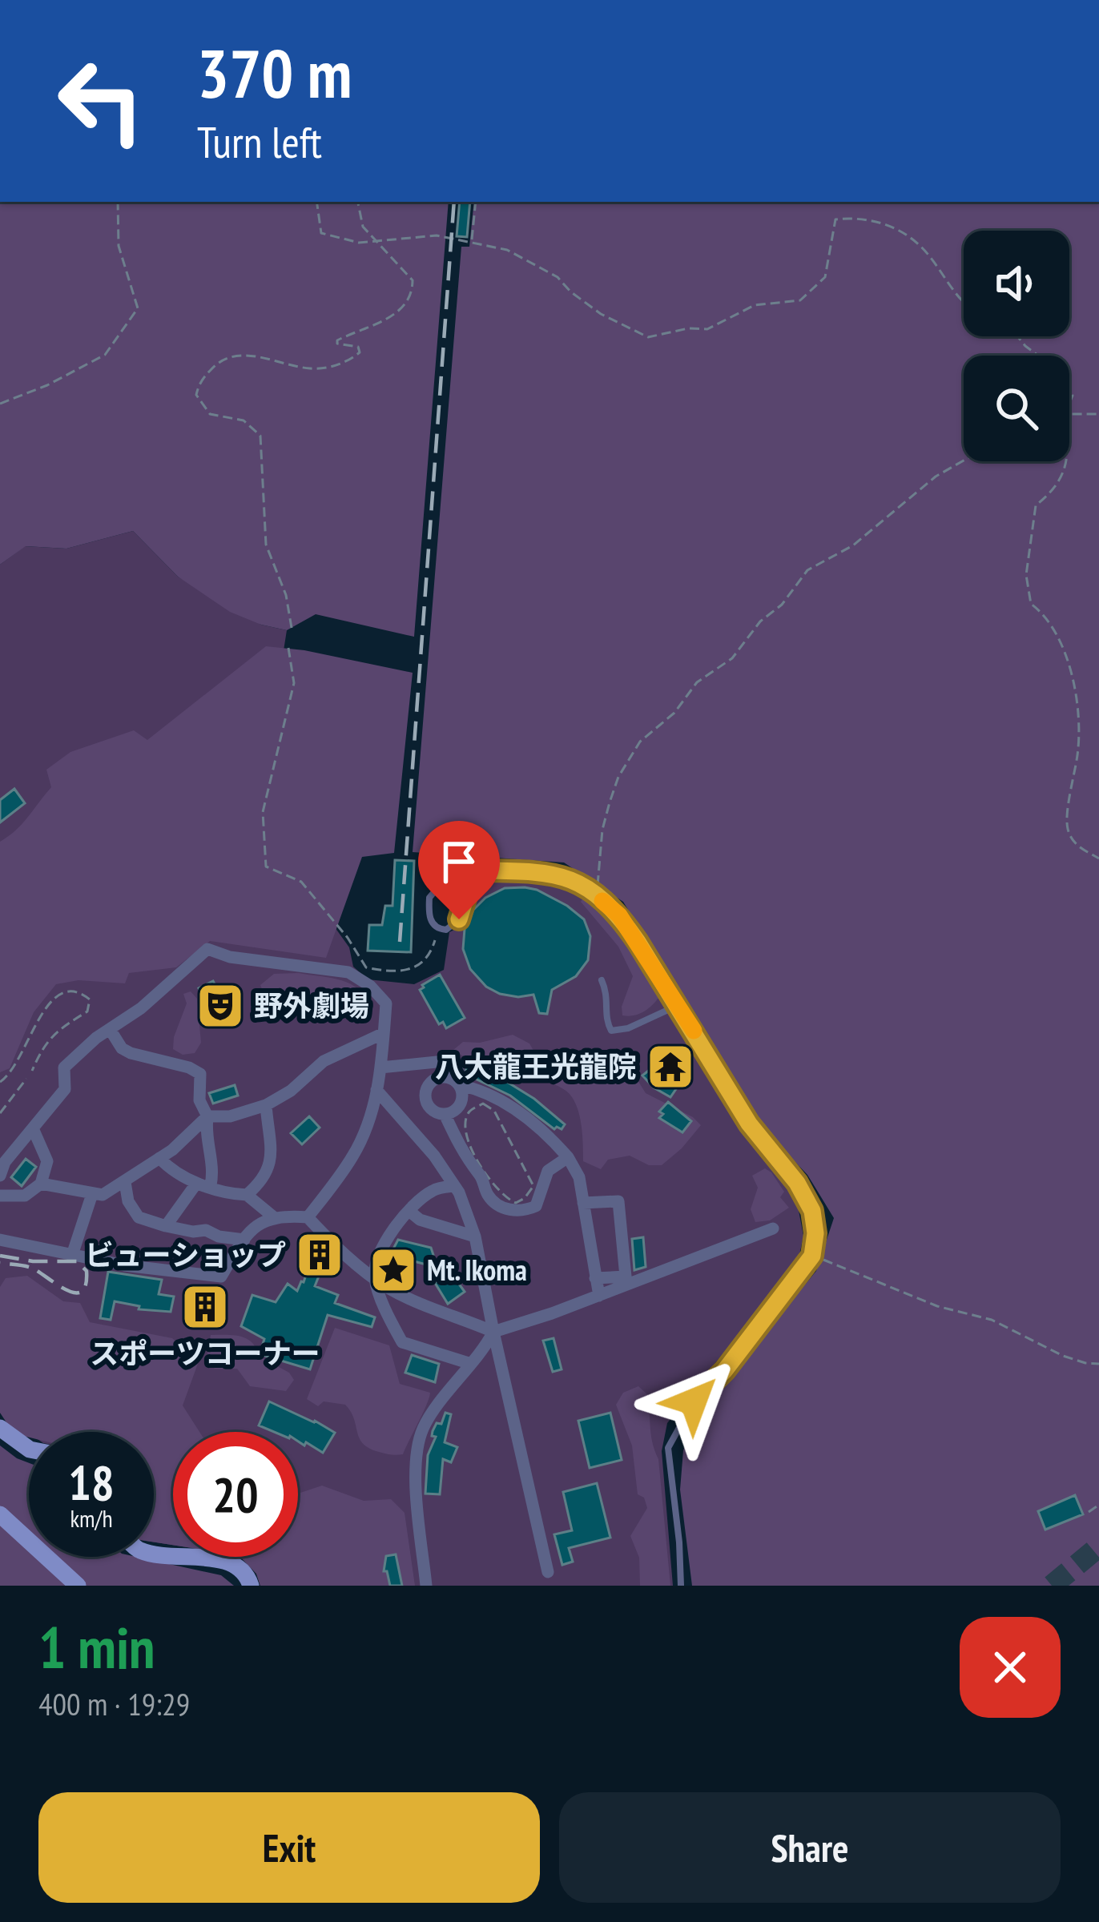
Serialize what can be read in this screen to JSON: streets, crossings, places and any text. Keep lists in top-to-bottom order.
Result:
{
  "places": {
    "theatre": ["野外劇場"],
    "temple": ["八大龍王光龍院"],
    "building": ["ビューショップ", "スポーツコーナー"],
    "place": ["Mt. Ikoma"]
  },
  "page": {
    "turn": ["370 m", "Turn left"],
    "speed": "18 km/h",
    "limit": "20",
    "heading": ["1 min", "400 m · 19:29"],
    "buttons": ["Exit", "Share"]
  }
}
